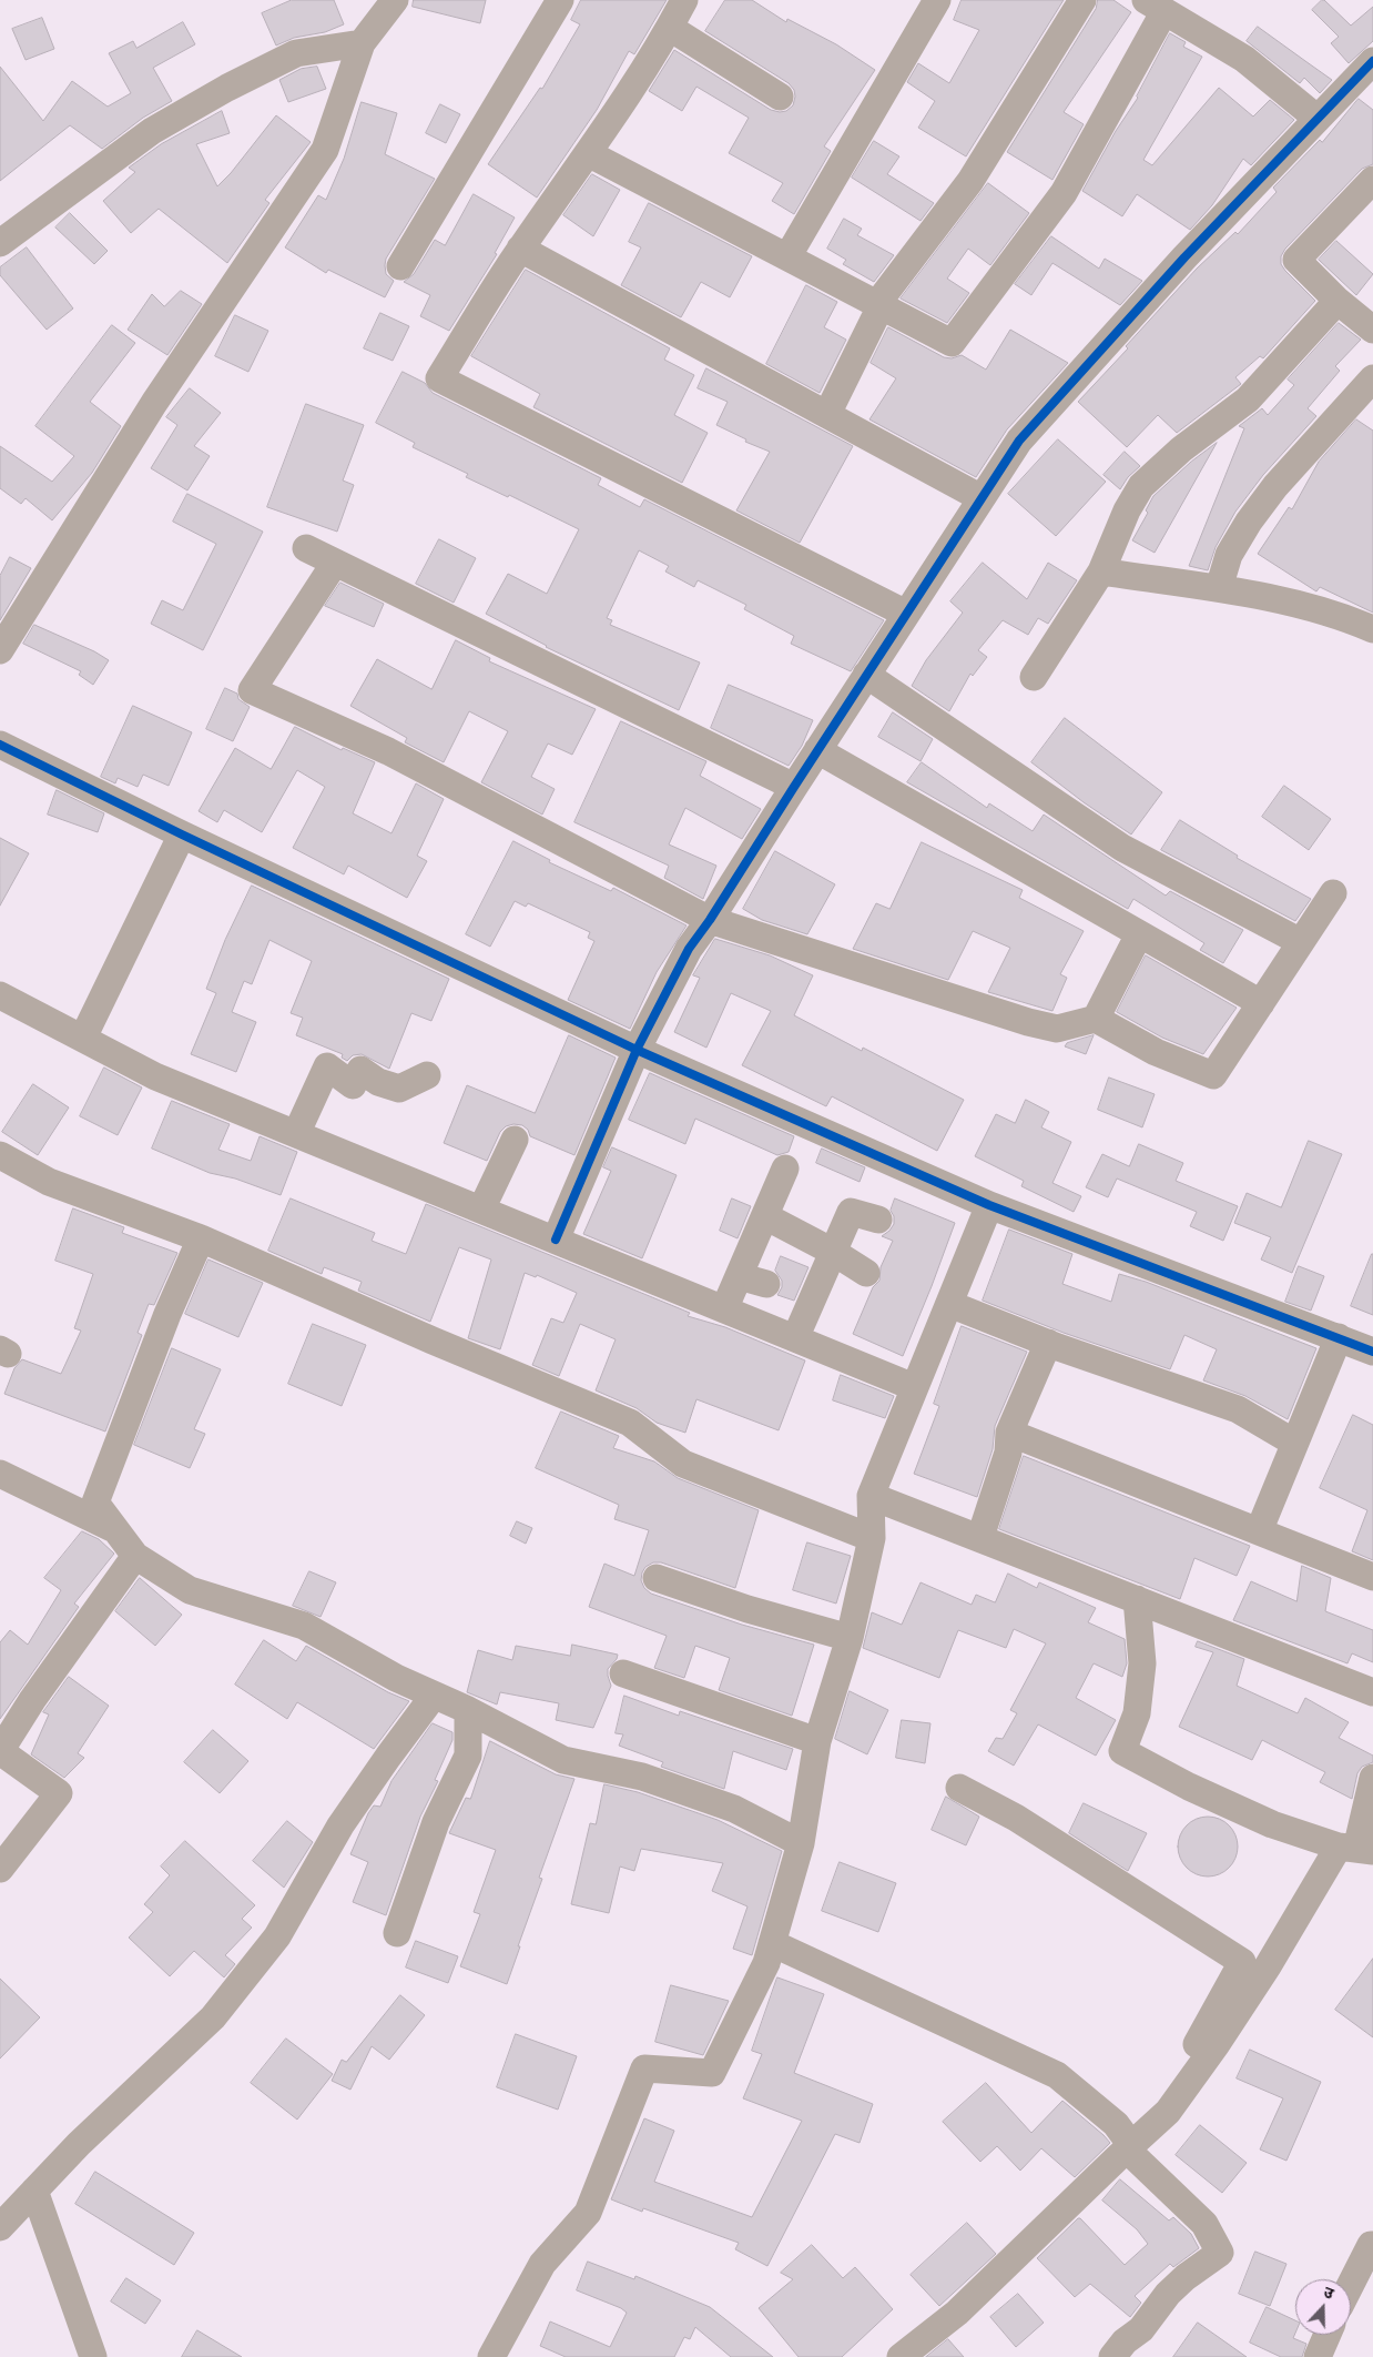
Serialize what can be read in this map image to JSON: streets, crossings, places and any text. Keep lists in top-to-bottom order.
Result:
{
  "north": "top"
}
